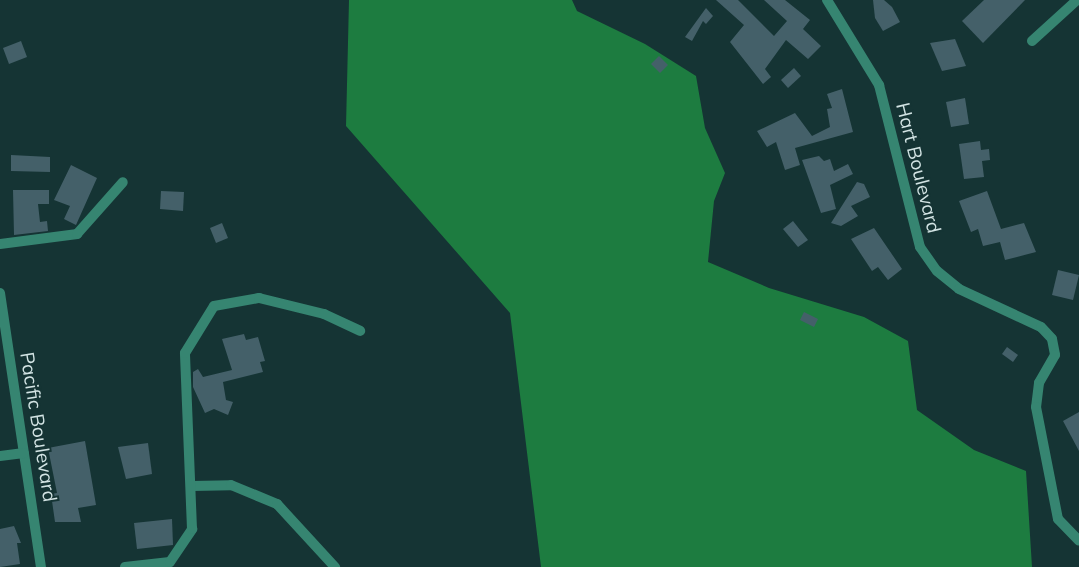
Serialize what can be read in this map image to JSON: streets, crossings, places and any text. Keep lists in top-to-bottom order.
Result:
{
  "streets": {
    "street": ["Hart Boulevard", "Pacific Boulevard"]
  }
}
